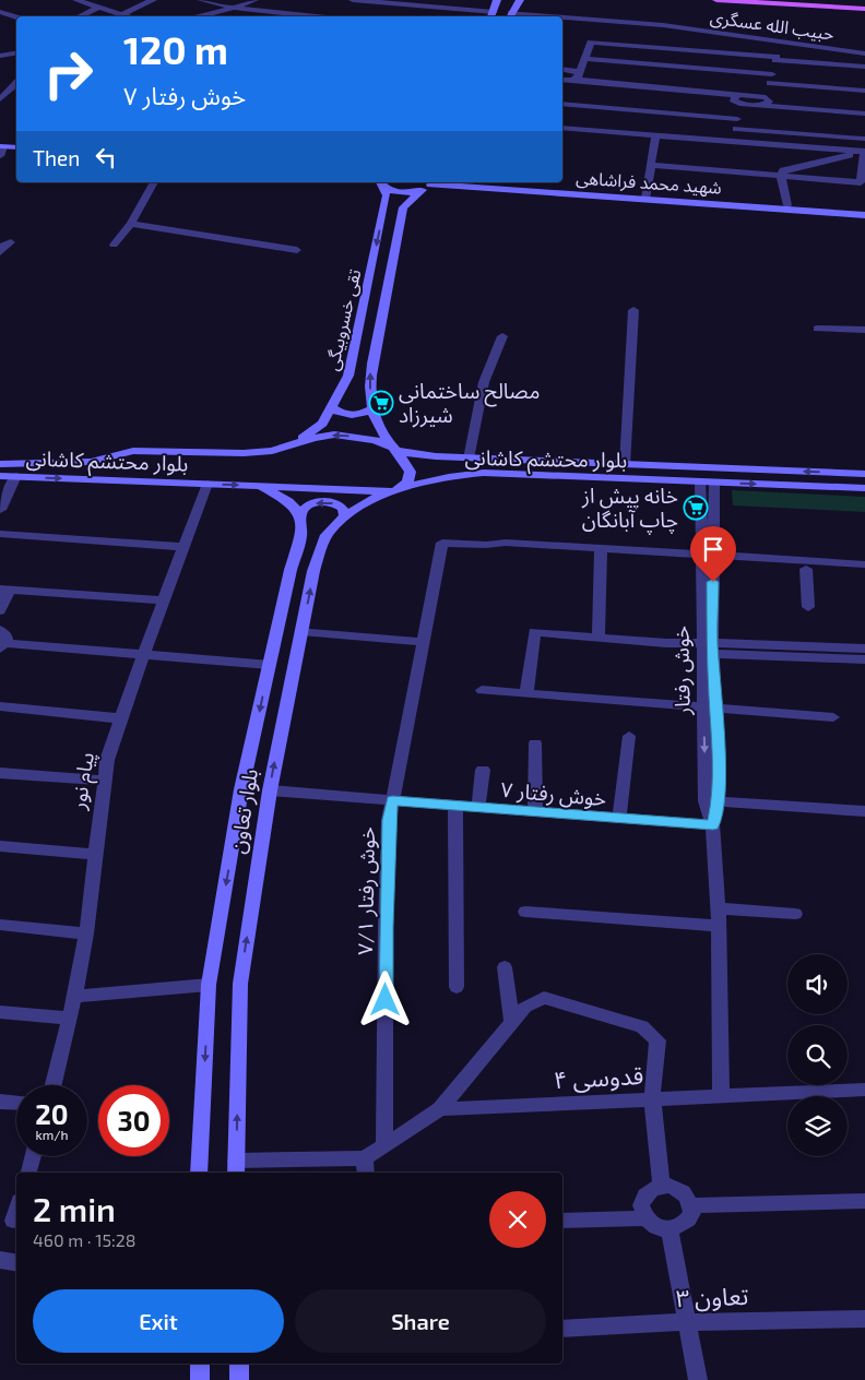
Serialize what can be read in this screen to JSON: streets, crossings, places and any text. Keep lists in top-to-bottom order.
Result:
{
  "streets": {
    "main road": [
      "شهید محمد فراشاهی",
      "تقی خسروبیگی",
      "بلوار محتشم کاشانی",
      "بلوار تعاون"
    ],
    "street": [
      "حبیب الله عسگری",
      "خوش رفتار",
      "پیام نور",
      "خوش رفتار ۷",
      "خوش رفتار ۷/۱",
      "قدوسی ۴",
      "تعاون ۳"
    ]
  },
  "crossings": [
    ["شهید محمد فراشاهی", "تقی خسروبیگی"],
    ["تقی خسروبیگی", "بلوار محتشم کاشانی"],
    ["تقی خسروبیگی", "بلوار تعاون"],
    ["بلوار محتشم کاشانی", "خوش رفتار"],
    ["بلوار محتشم کاشانی", "پیام نور"],
    ["بلوار محتشم کاشانی", "بلوار تعاون"],
    ["خوش رفتار", "خوش رفتار ۷"],
    ["خوش رفتار", "قدوسی ۴"],
    ["خوش رفتار ۷", "بلوار تعاون"],
    ["خوش رفتار ۷", "خوش رفتار ۷/۱"]
  ],
  "places": {
    "supermarket": ["مصالح ساختمانی شیرزاد", "خانه پیش از چاپ آبانگان"]
  },
  "page": {
    "turn": ["120 m", "خوش رفتار ۷"],
    "then": "Then",
    "speed": "20 km/h",
    "limit": "30",
    "heading": ["2 min", "460 m · 15:28"],
    "buttons": ["Exit", "Share"]
  }
}
